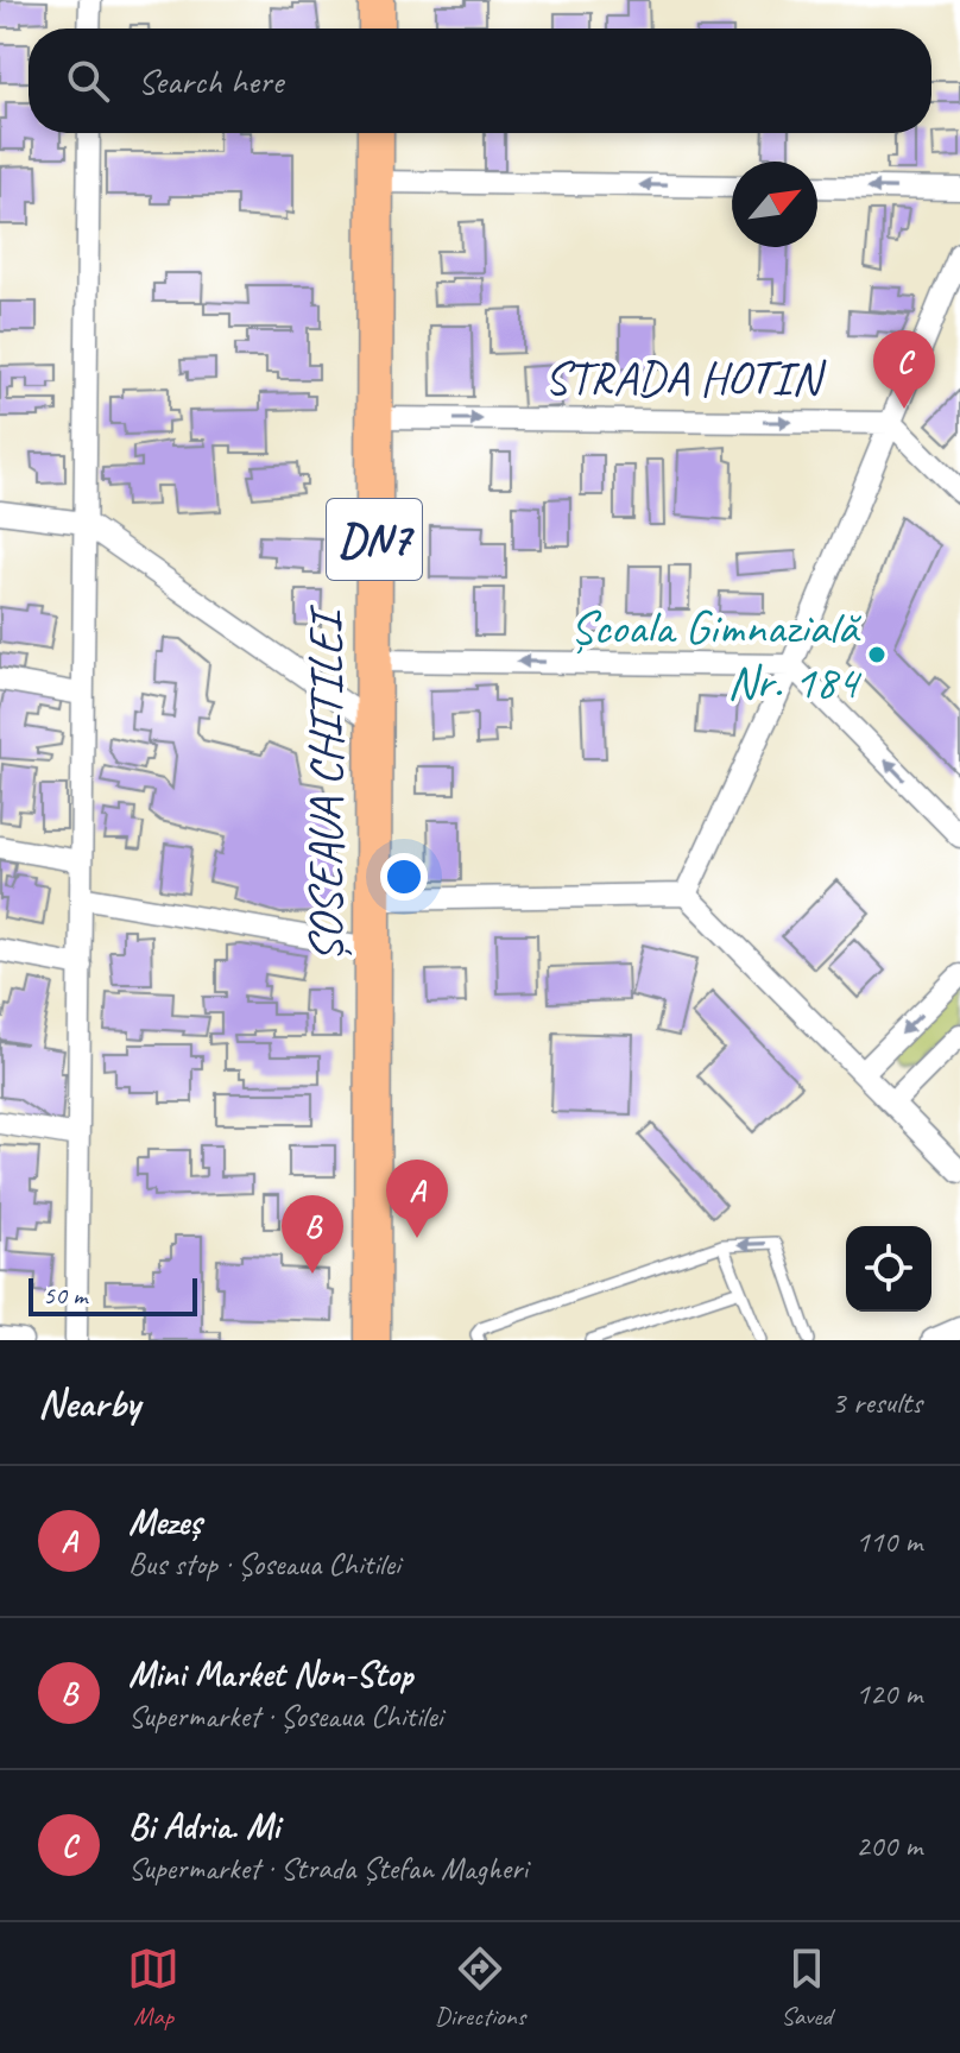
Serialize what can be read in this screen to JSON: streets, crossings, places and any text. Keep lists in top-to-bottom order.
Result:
{
  "streets": {
    "main road": ["DN7", "ȘOSEAUA CHITILEI"],
    "street": ["STRADA HOTIN"]
  },
  "crossings": [
    ["STRADA HOTIN", "ȘOSEAUA CHITILEI"]
  ],
  "one_way": ["STRADA HOTIN"],
  "places": ["Școala Gimnazială Nr. 184"],
  "scale_bar": "50 m",
  "north": "top right",
  "page": {
    "search": "Search here",
    "pins": ["C", "A", "B"],
    "scale": "50 m",
    "heading": ["Nearby", "3 results"],
    "list": [
      {
        "mark": "A",
        "name": "Mezeș",
        "note": "Bus stop · Șoseaua Chitilei",
        "value": "110 m"
      },
      {
        "mark": "B",
        "name": "Mini Market Non-Stop",
        "note": "Supermarket · Șoseaua Chitilei",
        "value": "120 m"
      },
      {
        "mark": "C",
        "name": "Bi Adria. Mi",
        "note": "Supermarket · Strada Ștefan Magheri",
        "value": "200 m"
      }
    ],
    "nav": ["Map", "Directions", "Saved"]
  }
}
